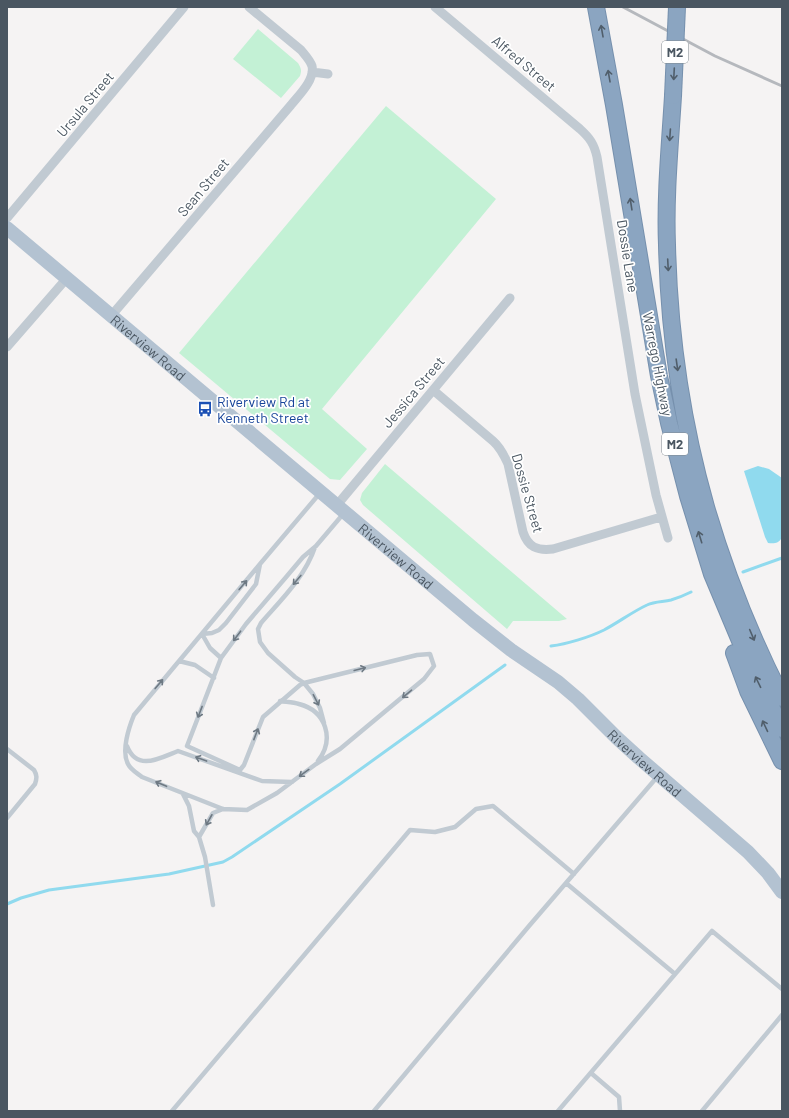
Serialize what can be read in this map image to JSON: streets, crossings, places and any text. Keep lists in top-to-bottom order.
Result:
{
  "streets": {
    "highway": ["M2", "Warrego Highway"],
    "main road": ["Riverview Road"],
    "street": [
      "Alfred Street",
      "Ursula Street",
      "Sean Street",
      "Dossie Lane",
      "Jessica Street",
      "Dossie Street"
    ]
  },
  "crossings": [
    ["Alfred Street", "Dossie Lane"],
    ["Sean Street", "Riverview Road"],
    ["Dossie Lane", "Dossie Street"],
    ["Riverview Road", "Jessica Street"],
    ["Jessica Street", "Dossie Street"]
  ],
  "places": {
    "bus stop": ["Riverview Rd at Kenneth Street"]
  }
}
